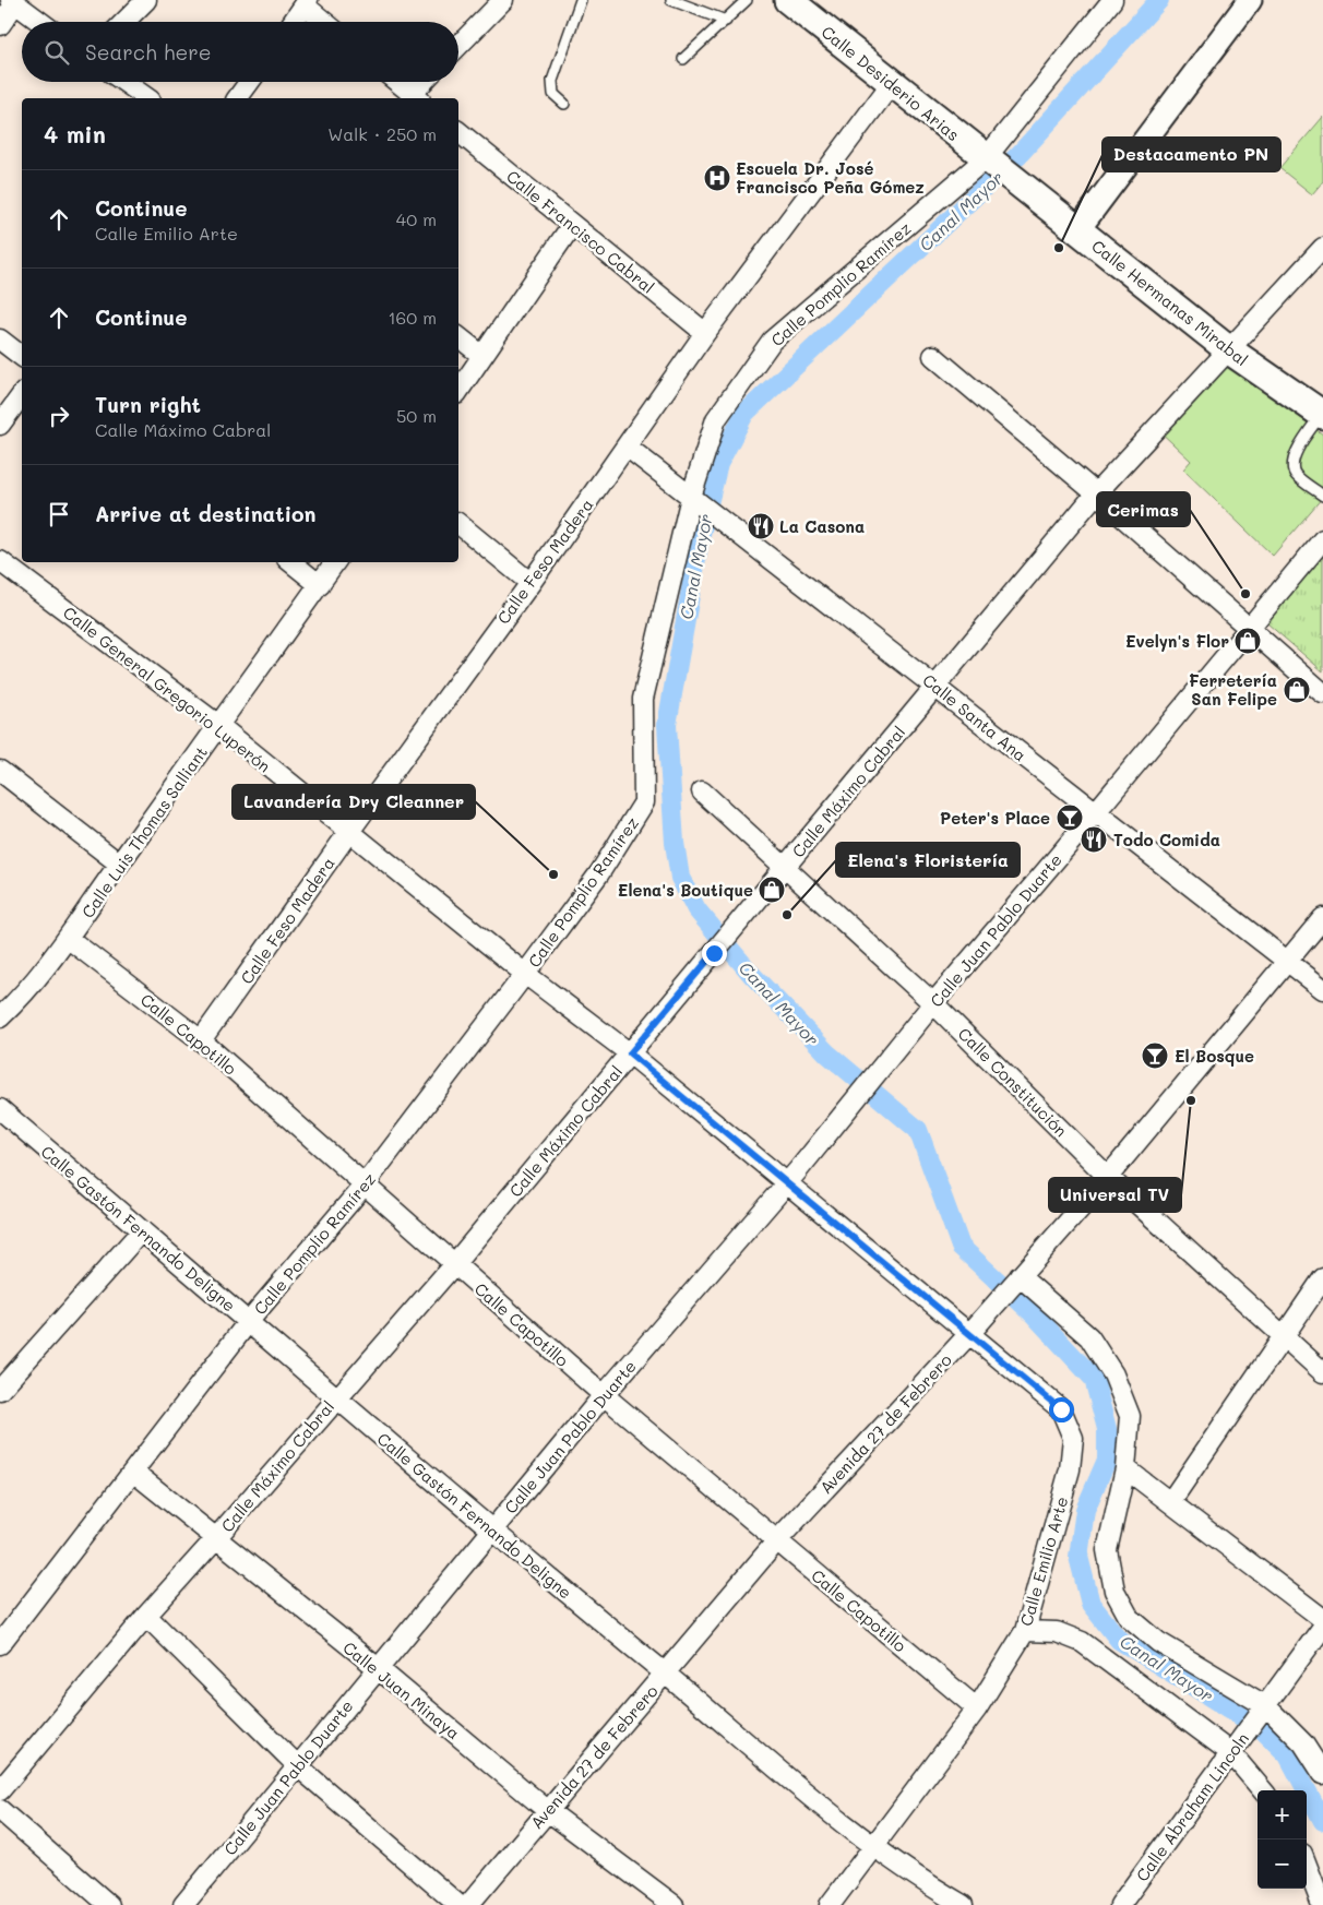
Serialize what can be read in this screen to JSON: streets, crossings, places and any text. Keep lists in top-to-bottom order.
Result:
{
  "streets": {
    "main road": ["Calle Desiderio Arias", "Calle Hermanas Mirabal"],
    "street": [
      "Calle Francisco Cabral",
      "Calle Pomplio Ramírez",
      "Calle Feso Madera",
      "Calle General Gregorio Luperón",
      "Calle Santa Ana",
      "Calle Máximo Cabral",
      "Calle Luis Thomas Salliant",
      "Calle Juan Pablo Duarte",
      "Calle Capotillo",
      "Calle Constitución",
      "Calle Gastón Fernando Deligne",
      "Avenida 27 de Febrero",
      "Calle Emilio Arte",
      "Calle Juan Minaya",
      "Calle Abraham Lincoln"
    ]
  },
  "crossings": [
    ["Calle Desiderio Arias", "Calle Pomplio Ramírez"],
    ["Calle Desiderio Arias", "Calle Hermanas Mirabal"],
    ["Calle Desiderio Arias", "Calle Feso Madera"],
    ["Calle Francisco Cabral", "Calle Feso Madera"],
    ["Calle Pomplio Ramírez", "Calle Hermanas Mirabal"],
    ["Calle Pomplio Ramírez", "Calle General Gregorio Luperón"],
    ["Calle Pomplio Ramírez", "Calle Santa Ana"],
    ["Calle Pomplio Ramírez", "Calle Capotillo"],
    ["Calle Pomplio Ramírez", "Calle Gastón Fernando Deligne"],
    ["Calle Pomplio Ramírez", "Calle Juan Minaya"],
    ["Calle Hermanas Mirabal", "Calle Máximo Cabral"],
    ["Calle Feso Madera", "Calle General Gregorio Luperón"],
    ["Calle Feso Madera", "Calle Santa Ana"],
    ["Calle Feso Madera", "Calle Capotillo"],
    ["Calle General Gregorio Luperón", "Calle Máximo Cabral"],
    ["Calle General Gregorio Luperón", "Calle Luis Thomas Salliant"],
    ["Calle General Gregorio Luperón", "Calle Juan Pablo Duarte"],
    ["Calle General Gregorio Luperón", "Avenida 27 de Febrero"],
    ["Calle General Gregorio Luperón", "Calle Emilio Arte"],
    ["Calle Santa Ana", "Calle Máximo Cabral"],
    ["Calle Santa Ana", "Calle Juan Pablo Duarte"],
    ["Calle Santa Ana", "Avenida 27 de Febrero"],
    ["Calle Máximo Cabral", "Calle Capotillo"],
    ["Calle Máximo Cabral", "Calle Constitución"],
    ["Calle Máximo Cabral", "Calle Gastón Fernando Deligne"],
    ["Calle Máximo Cabral", "Calle Juan Minaya"],
    ["Calle Luis Thomas Salliant", "Calle Capotillo"],
    ["Calle Juan Pablo Duarte", "Calle Capotillo"],
    ["Calle Juan Pablo Duarte", "Calle Constitución"],
    ["Calle Juan Pablo Duarte", "Calle Gastón Fernando Deligne"],
    ["Calle Juan Pablo Duarte", "Calle Juan Minaya"],
    ["Calle Capotillo", "Avenida 27 de Febrero"],
    ["Calle Capotillo", "Calle Emilio Arte"],
    ["Calle Constitución", "Avenida 27 de Febrero"],
    ["Calle Gastón Fernando Deligne", "Avenida 27 de Febrero"],
    ["Calle Gastón Fernando Deligne", "Calle Emilio Arte"],
    ["Avenida 27 de Febrero", "Calle Emilio Arte"],
    ["Avenida 27 de Febrero", "Calle Juan Minaya"]
  ],
  "water": ["Canal Mayor"],
  "places": {
    "hospital": ["Escuela Dr. José Francisco Peña Gómez"],
    "other": [
      "Destacamento PN",
      "Cerimas",
      "Lavandería Dry Cleanner",
      "Elena's Floristería",
      "Universal TV"
    ],
    "restaurant": ["La Casona", "Todo Comida"],
    "shop": ["Evelyn's Flor", "Ferretería San Felipe", "Elena's Boutique"],
    "bar": ["Peter's Place", "El Bosque"]
  },
  "page": {
    "search": "Search here",
    "heading": ["4 min", "Walk · 250 m"],
    "list": [
      ["Continue", "Calle Emilio Arte", "40 m"],
      ["Continue", "160 m"],
      ["Turn right", "Calle Máximo Cabral", "50 m"],
      "Arrive at destination"
    ],
    "map_buttons": ["+", "−"]
  }
}
